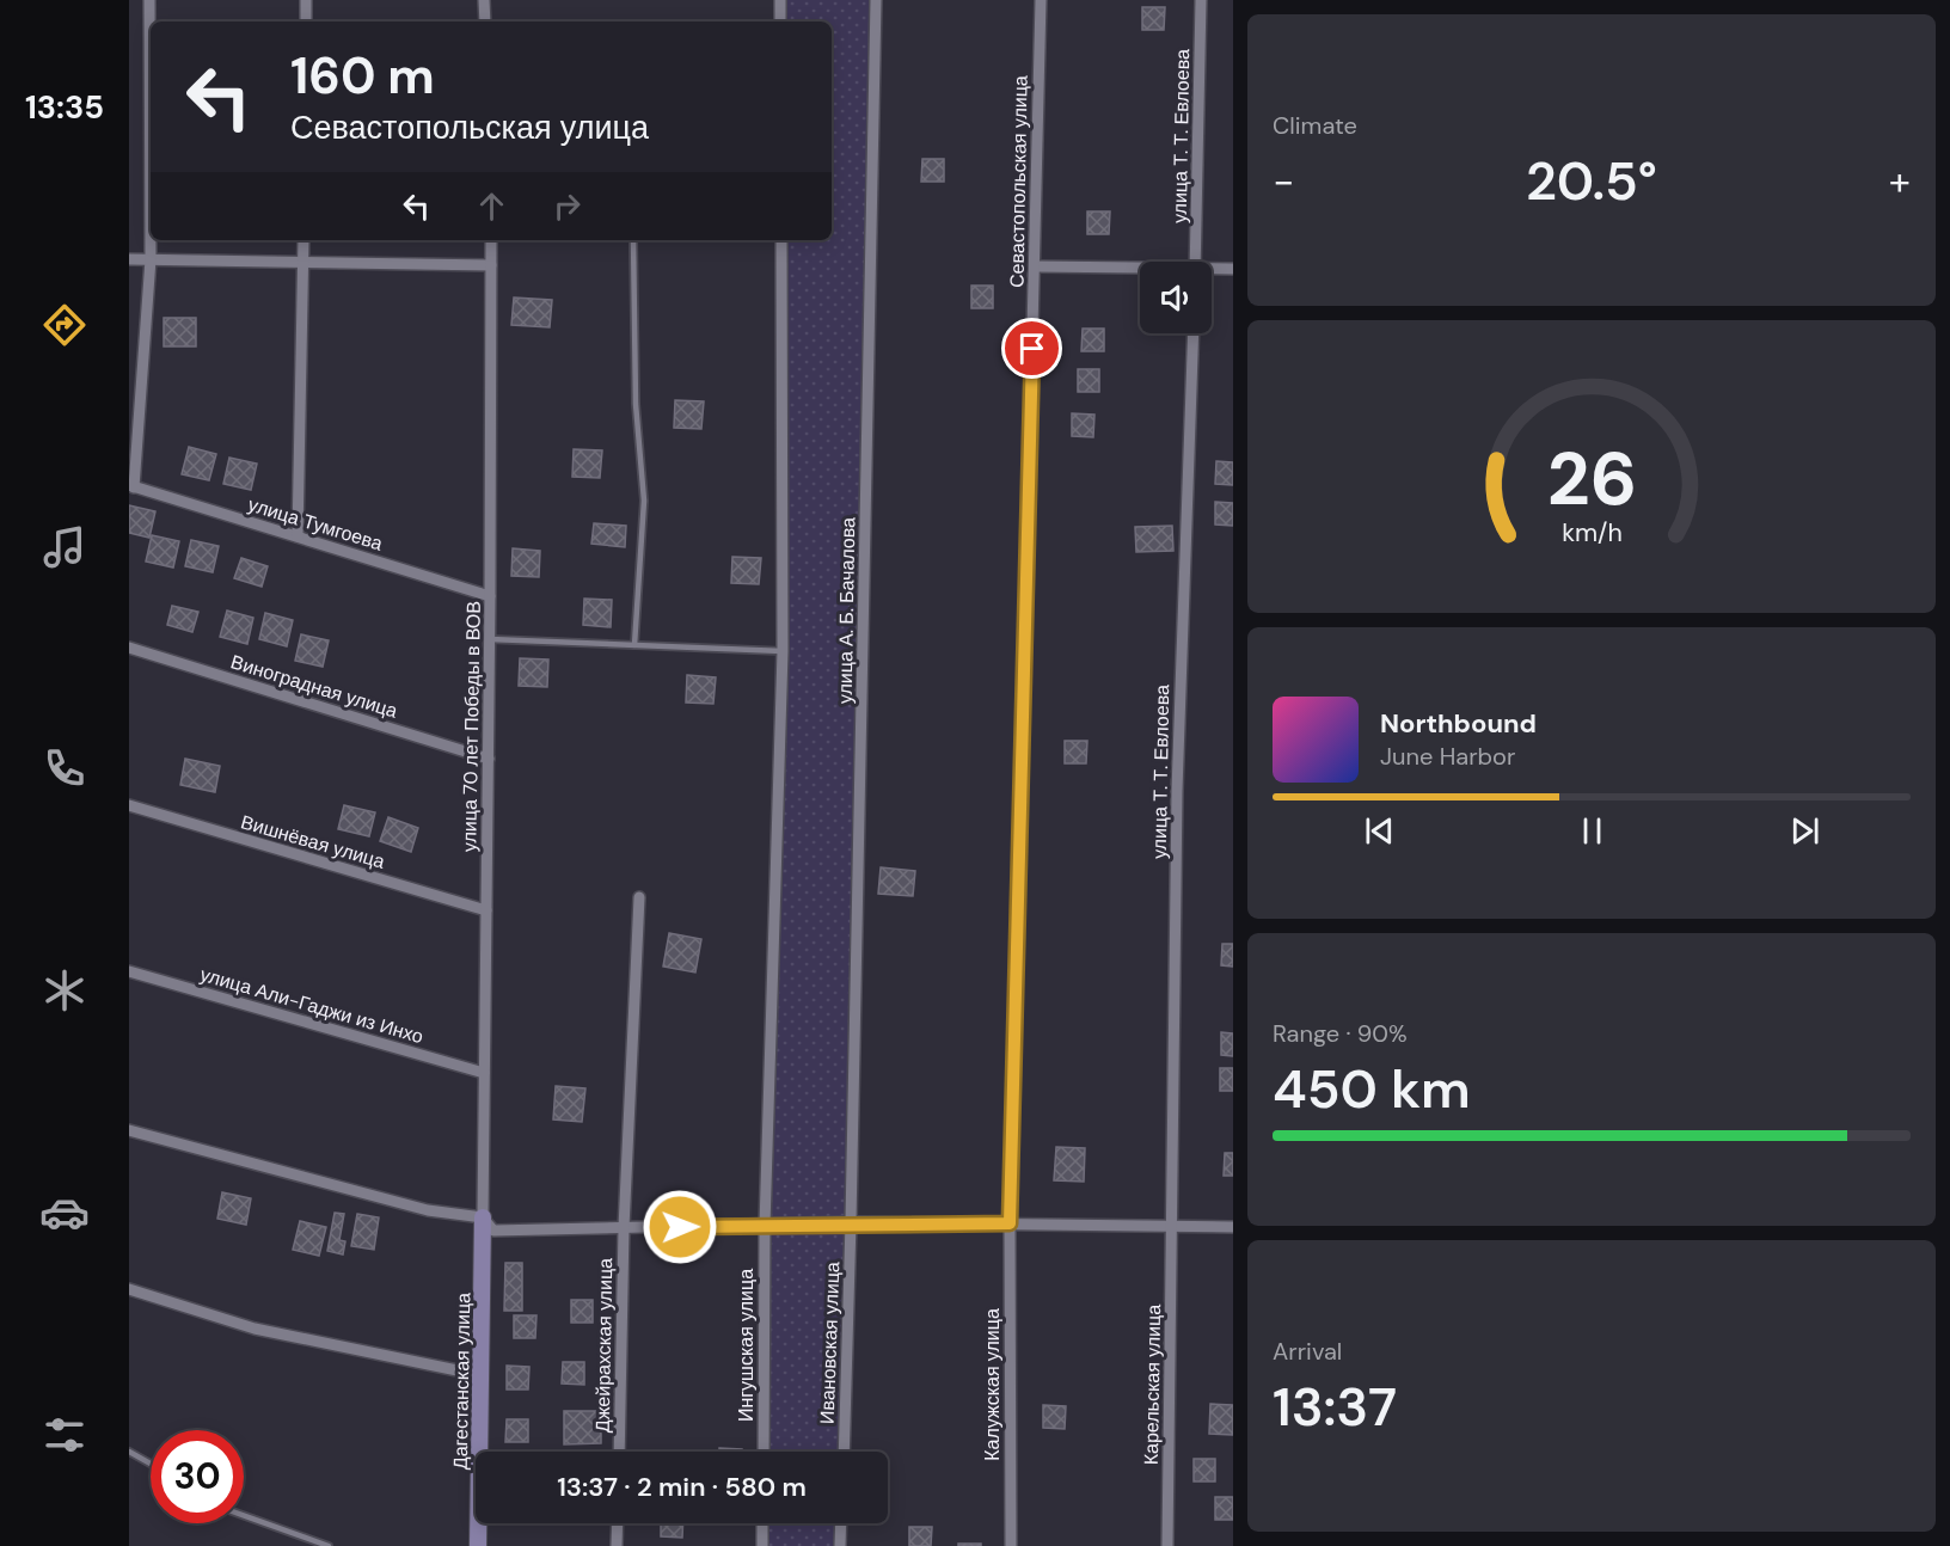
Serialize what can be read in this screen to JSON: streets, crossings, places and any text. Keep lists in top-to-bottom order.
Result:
{
  "streets": {
    "street": [
      "улица Т. Т. Евлоева",
      "Севастопольская улица",
      "улица Тумгоева",
      "улица А. Б. Бачалова",
      "Виноградная улица",
      "улица 70 лет Победы в ВОВ",
      "Вишнёвая улица",
      "улица Али-Гаджи из Инхо",
      "Ивановская улица",
      "Джейрахская улица",
      "Ингушская улица",
      "Дагестанская улица",
      "Калужская улица",
      "Карельская улица"
    ]
  },
  "crossings": [
    ["улица Т. Т. Евлоева", "Карельская улица"],
    ["Севастопольская улица", "Калужская улица"],
    ["улица Тумгоева", "улица 70 лет Победы в ВОВ"],
    ["улица А. Б. Бачалова", "Ивановская улица"],
    ["Виноградная улица", "улица 70 лет Победы в ВОВ"],
    ["улица 70 лет Победы в ВОВ", "Вишнёвая улица"],
    ["улица 70 лет Победы в ВОВ", "улица Али-Гаджи из Инхо"],
    ["улица 70 лет Победы в ВОВ", "Дагестанская улица"]
  ],
  "page": {
    "tabs": "13:35",
    "tile": [
      "Climate",
      ["Range · 90%", "450 km"],
      ["Arrival", "13:37"]
    ],
    "turn": ["160 m", "Севастопольская улица"],
    "heat": ["−", "20.5°", "+"],
    "song": ["Northbound", "June Harbor"],
    "limit": "30",
    "trip": "13:37 · 2 min · 580 m",
    "gauge": ["26", "km/h"]
  }
}
